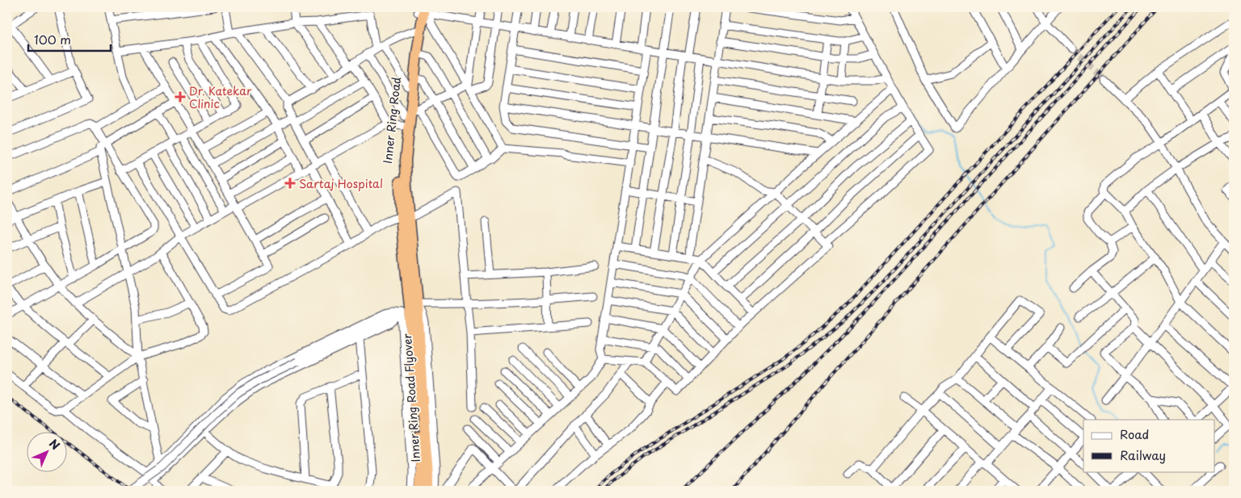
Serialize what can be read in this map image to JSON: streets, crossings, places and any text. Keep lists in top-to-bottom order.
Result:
{
  "streets": {
    "highway": ["Inner Ring Road", "Inner Ring Road Flyover"]
  },
  "crossings": [
    ["Inner Ring Road", "Inner Ring Road Flyover"]
  ],
  "places": {
    "health": ["Dr. Katekar Clinic", "Sartaj Hospital"]
  },
  "legend": ["Road", "Railway"],
  "scale_bar": "100 m",
  "north": "top right"
}
